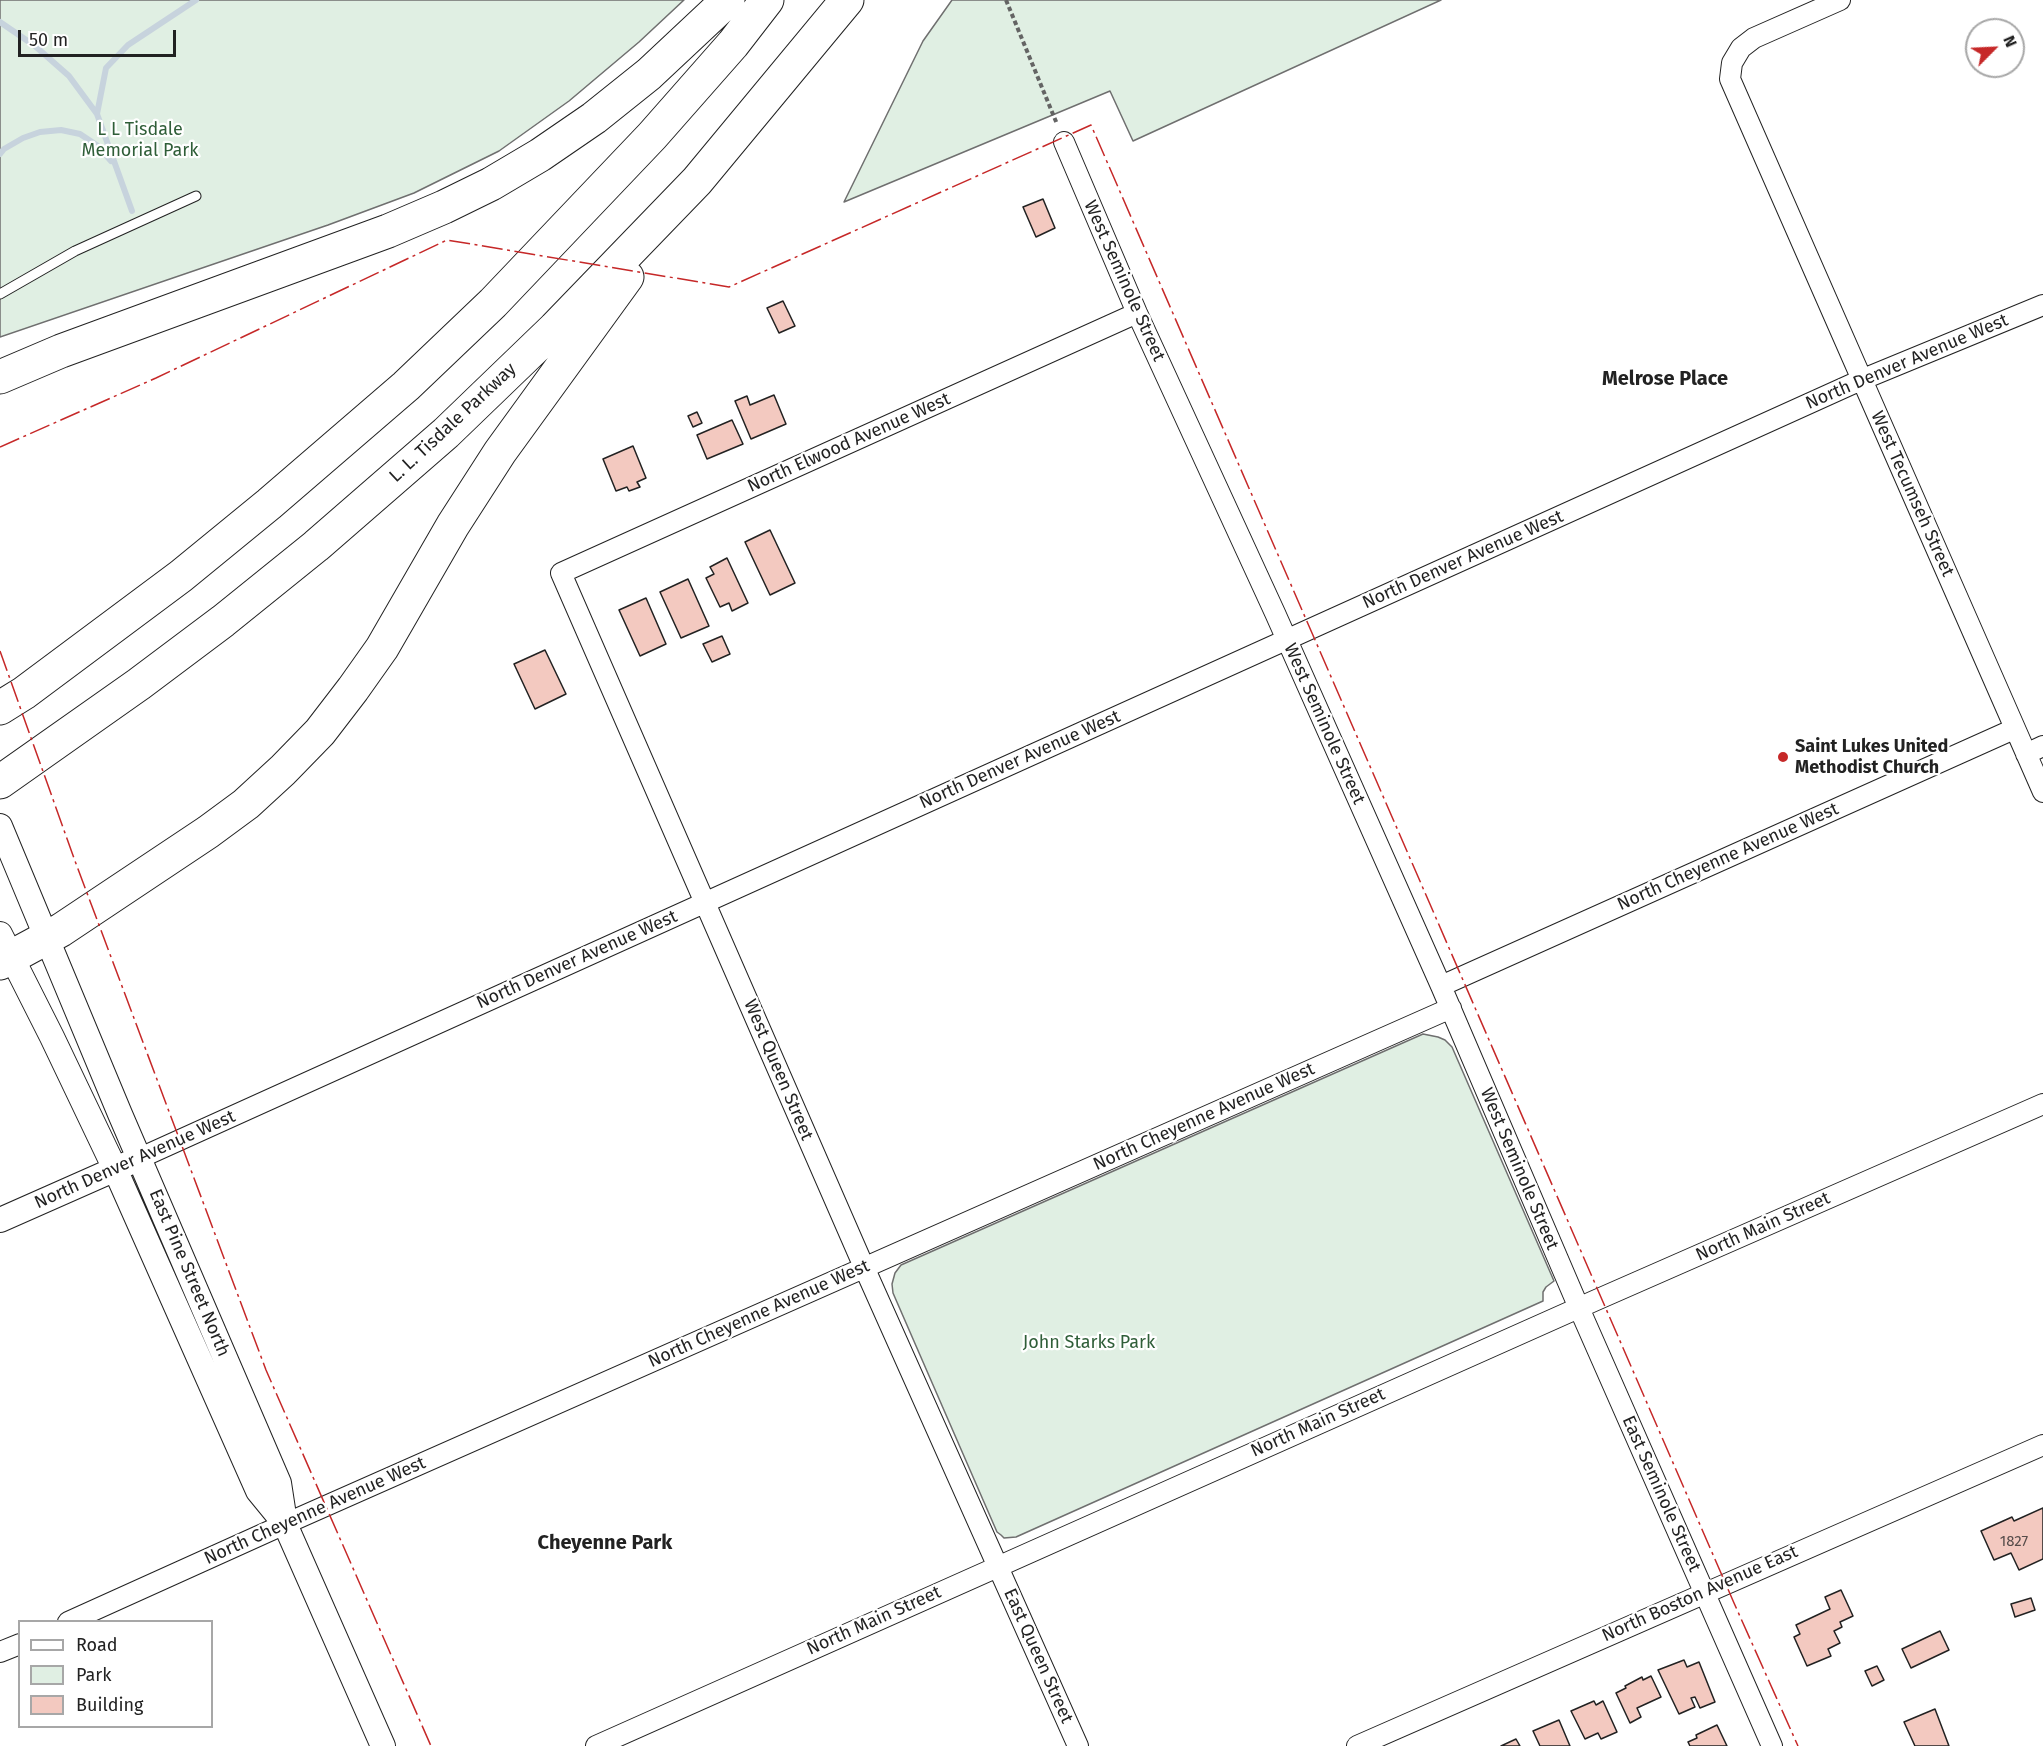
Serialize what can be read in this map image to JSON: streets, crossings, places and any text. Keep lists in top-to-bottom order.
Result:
{
  "streets": {
    "highway": ["L. L. Tisdale Parkway"],
    "street": [
      "West Seminole Street",
      "North Denver Avenue West",
      "North Elwood Avenue West",
      "West Tecumseh Street",
      "North Cheyenne Avenue West",
      "West Queen Street",
      "North Main Street",
      "East Pine Street North",
      "East Seminole Street",
      "North Boston Avenue East",
      "East Queen Street"
    ]
  },
  "crossings": [
    ["West Seminole Street", "North Denver Avenue West"],
    ["West Seminole Street", "North Elwood Avenue West"],
    ["West Seminole Street", "North Cheyenne Avenue West"],
    ["West Seminole Street", "North Main Street"],
    ["West Seminole Street", "East Seminole Street"],
    ["North Denver Avenue West", "West Tecumseh Street"],
    ["North Denver Avenue West", "West Queen Street"],
    ["North Denver Avenue West", "East Pine Street North"],
    ["North Elwood Avenue West", "West Queen Street"],
    ["West Tecumseh Street", "North Cheyenne Avenue West"],
    ["North Cheyenne Avenue West", "West Queen Street"],
    ["North Cheyenne Avenue West", "East Pine Street North"],
    ["West Queen Street", "North Main Street"],
    ["West Queen Street", "East Queen Street"],
    ["North Main Street", "East Seminole Street"],
    ["North Main Street", "East Queen Street"],
    ["East Seminole Street", "North Boston Avenue East"]
  ],
  "districts": ["Melrose Place", "Cheyenne Park"],
  "parks": ["L L Tisdale Memorial Park", "John Starks Park"],
  "places": ["Saint Lukes United Methodist Church"],
  "house_numbers": ["1827"],
  "legend": ["Road", "Park", "Building"],
  "scale_bar": "50 m",
  "north": "top right"
}
